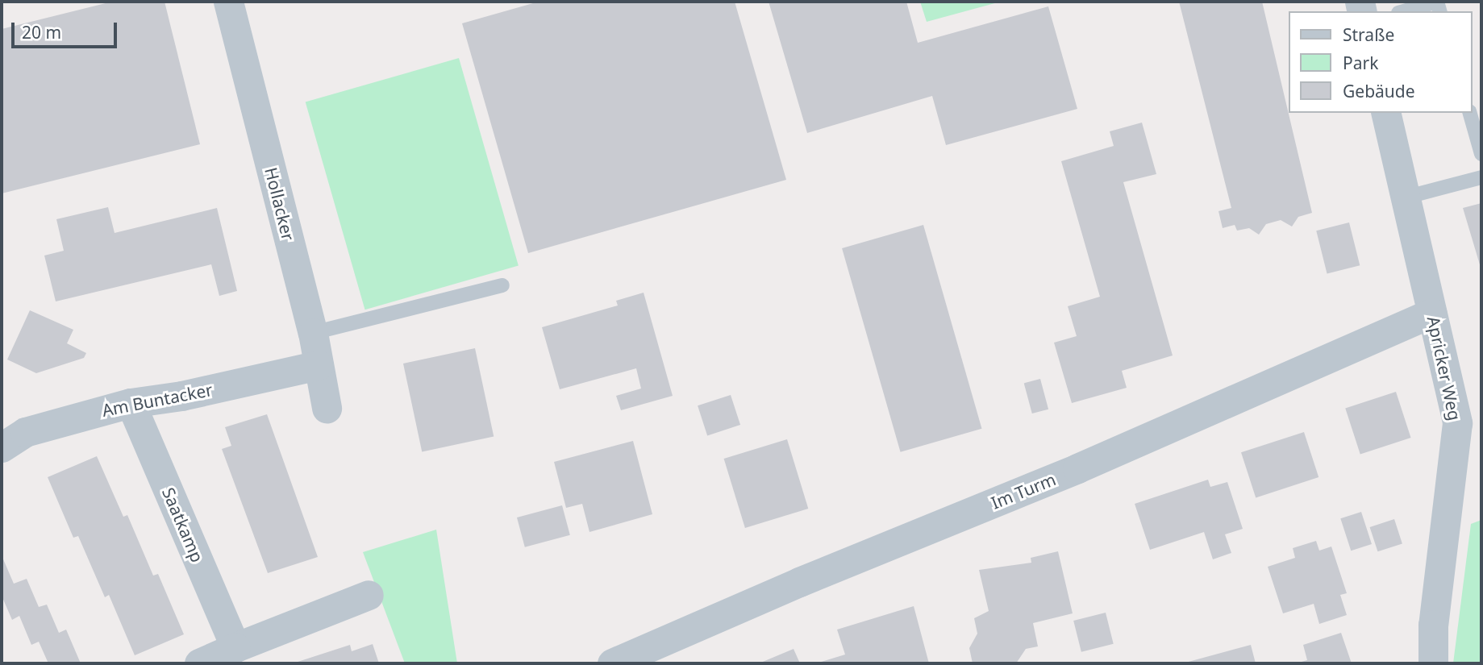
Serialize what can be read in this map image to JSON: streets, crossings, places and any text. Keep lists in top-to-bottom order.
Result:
{
  "streets": {
    "street": [
      "Hollacker",
      "Apricker Weg",
      "Am Buntacker",
      "Im Turm",
      "Saatkamp"
    ]
  },
  "crossings": [
    ["Hollacker", "Am Buntacker"],
    ["Apricker Weg", "Im Turm"],
    ["Am Buntacker", "Saatkamp"]
  ],
  "legend": ["Straße", "Park", "Gebäude"],
  "scale_bar": "20 m"
}
